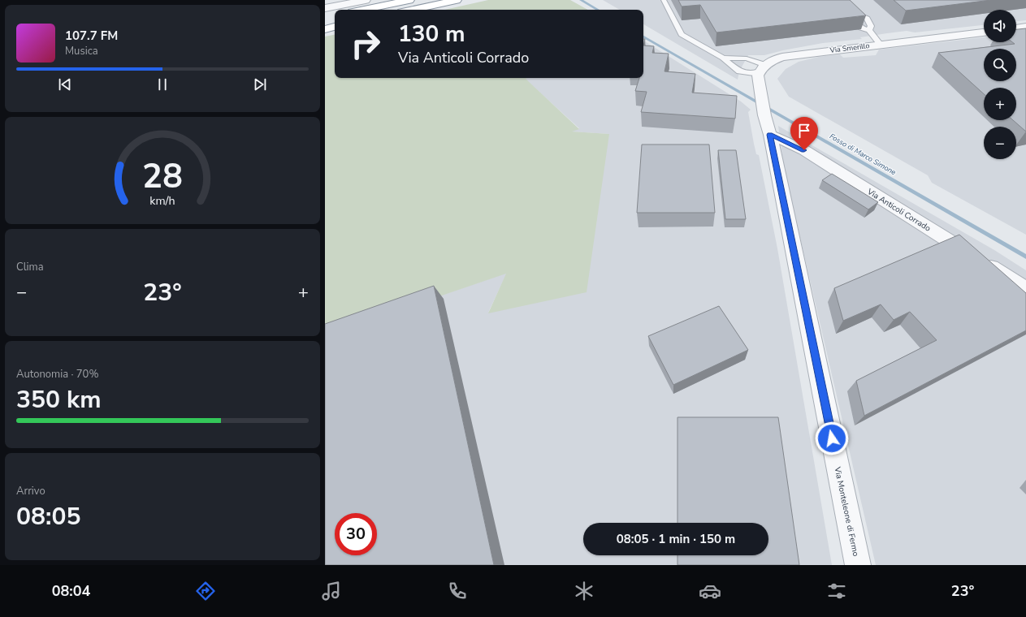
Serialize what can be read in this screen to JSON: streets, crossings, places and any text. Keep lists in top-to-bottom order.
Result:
{
  "streets": {
    "street": ["Via Smerillo", "Via Anticoli Corrado", "Via Monteleone di Fermo"]
  },
  "crossings": [
    ["Via Smerillo", "Via Monteleone di Fermo"],
    ["Via Anticoli Corrado", "Via Monteleone di Fermo"]
  ],
  "water": ["Fosso di Marco Simone"],
  "page": {
    "map_buttons": ["+", "−"],
    "turn": ["130 m", "Via Anticoli Corrado"],
    "song": ["107.7 FM", "Musica"],
    "tile": [
      "Clima",
      ["Autonomia · 70%", "350 km"],
      ["Arrivo", "08:05"]
    ],
    "heat": ["−", "23°", "+"],
    "limit": "30",
    "trip": "08:05 · 1 min · 150 m",
    "tabs": ["08:04", "23°"],
    "gauge": ["28", "km/h"]
  }
}
